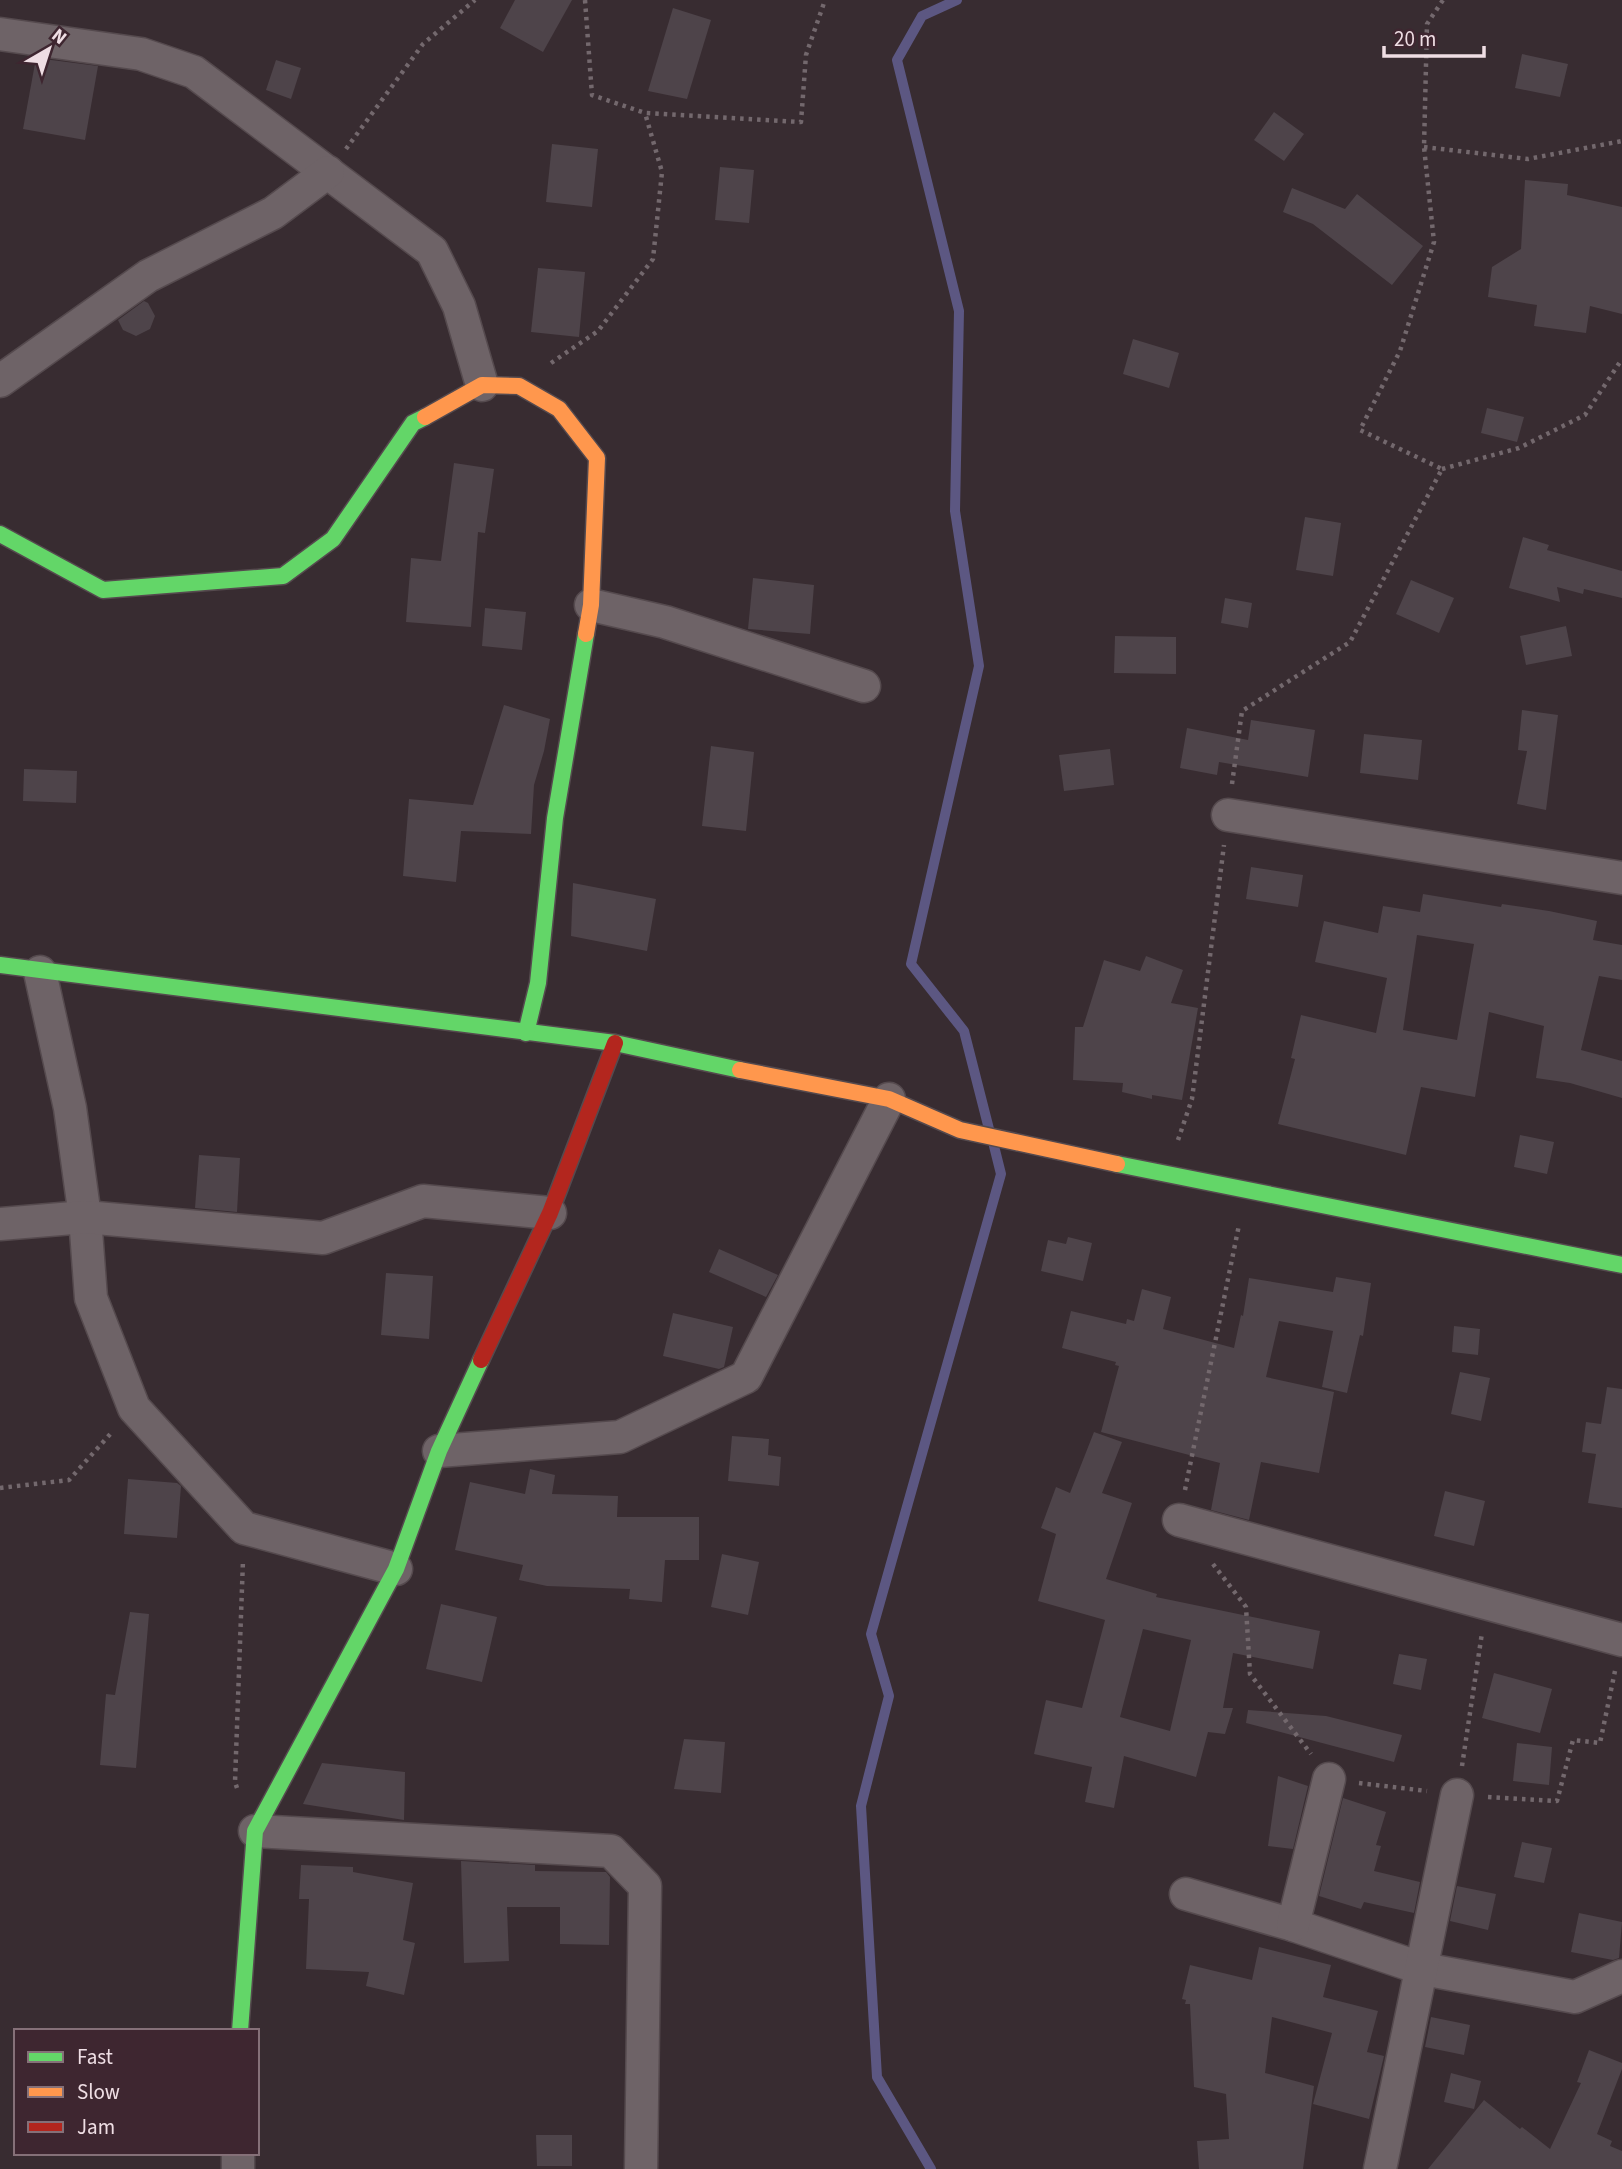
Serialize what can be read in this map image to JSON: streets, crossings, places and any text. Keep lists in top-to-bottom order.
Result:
{
  "legend": ["Fast", "Slow", "Jam"],
  "scale_bar": "20 m",
  "north": "top right"
}
